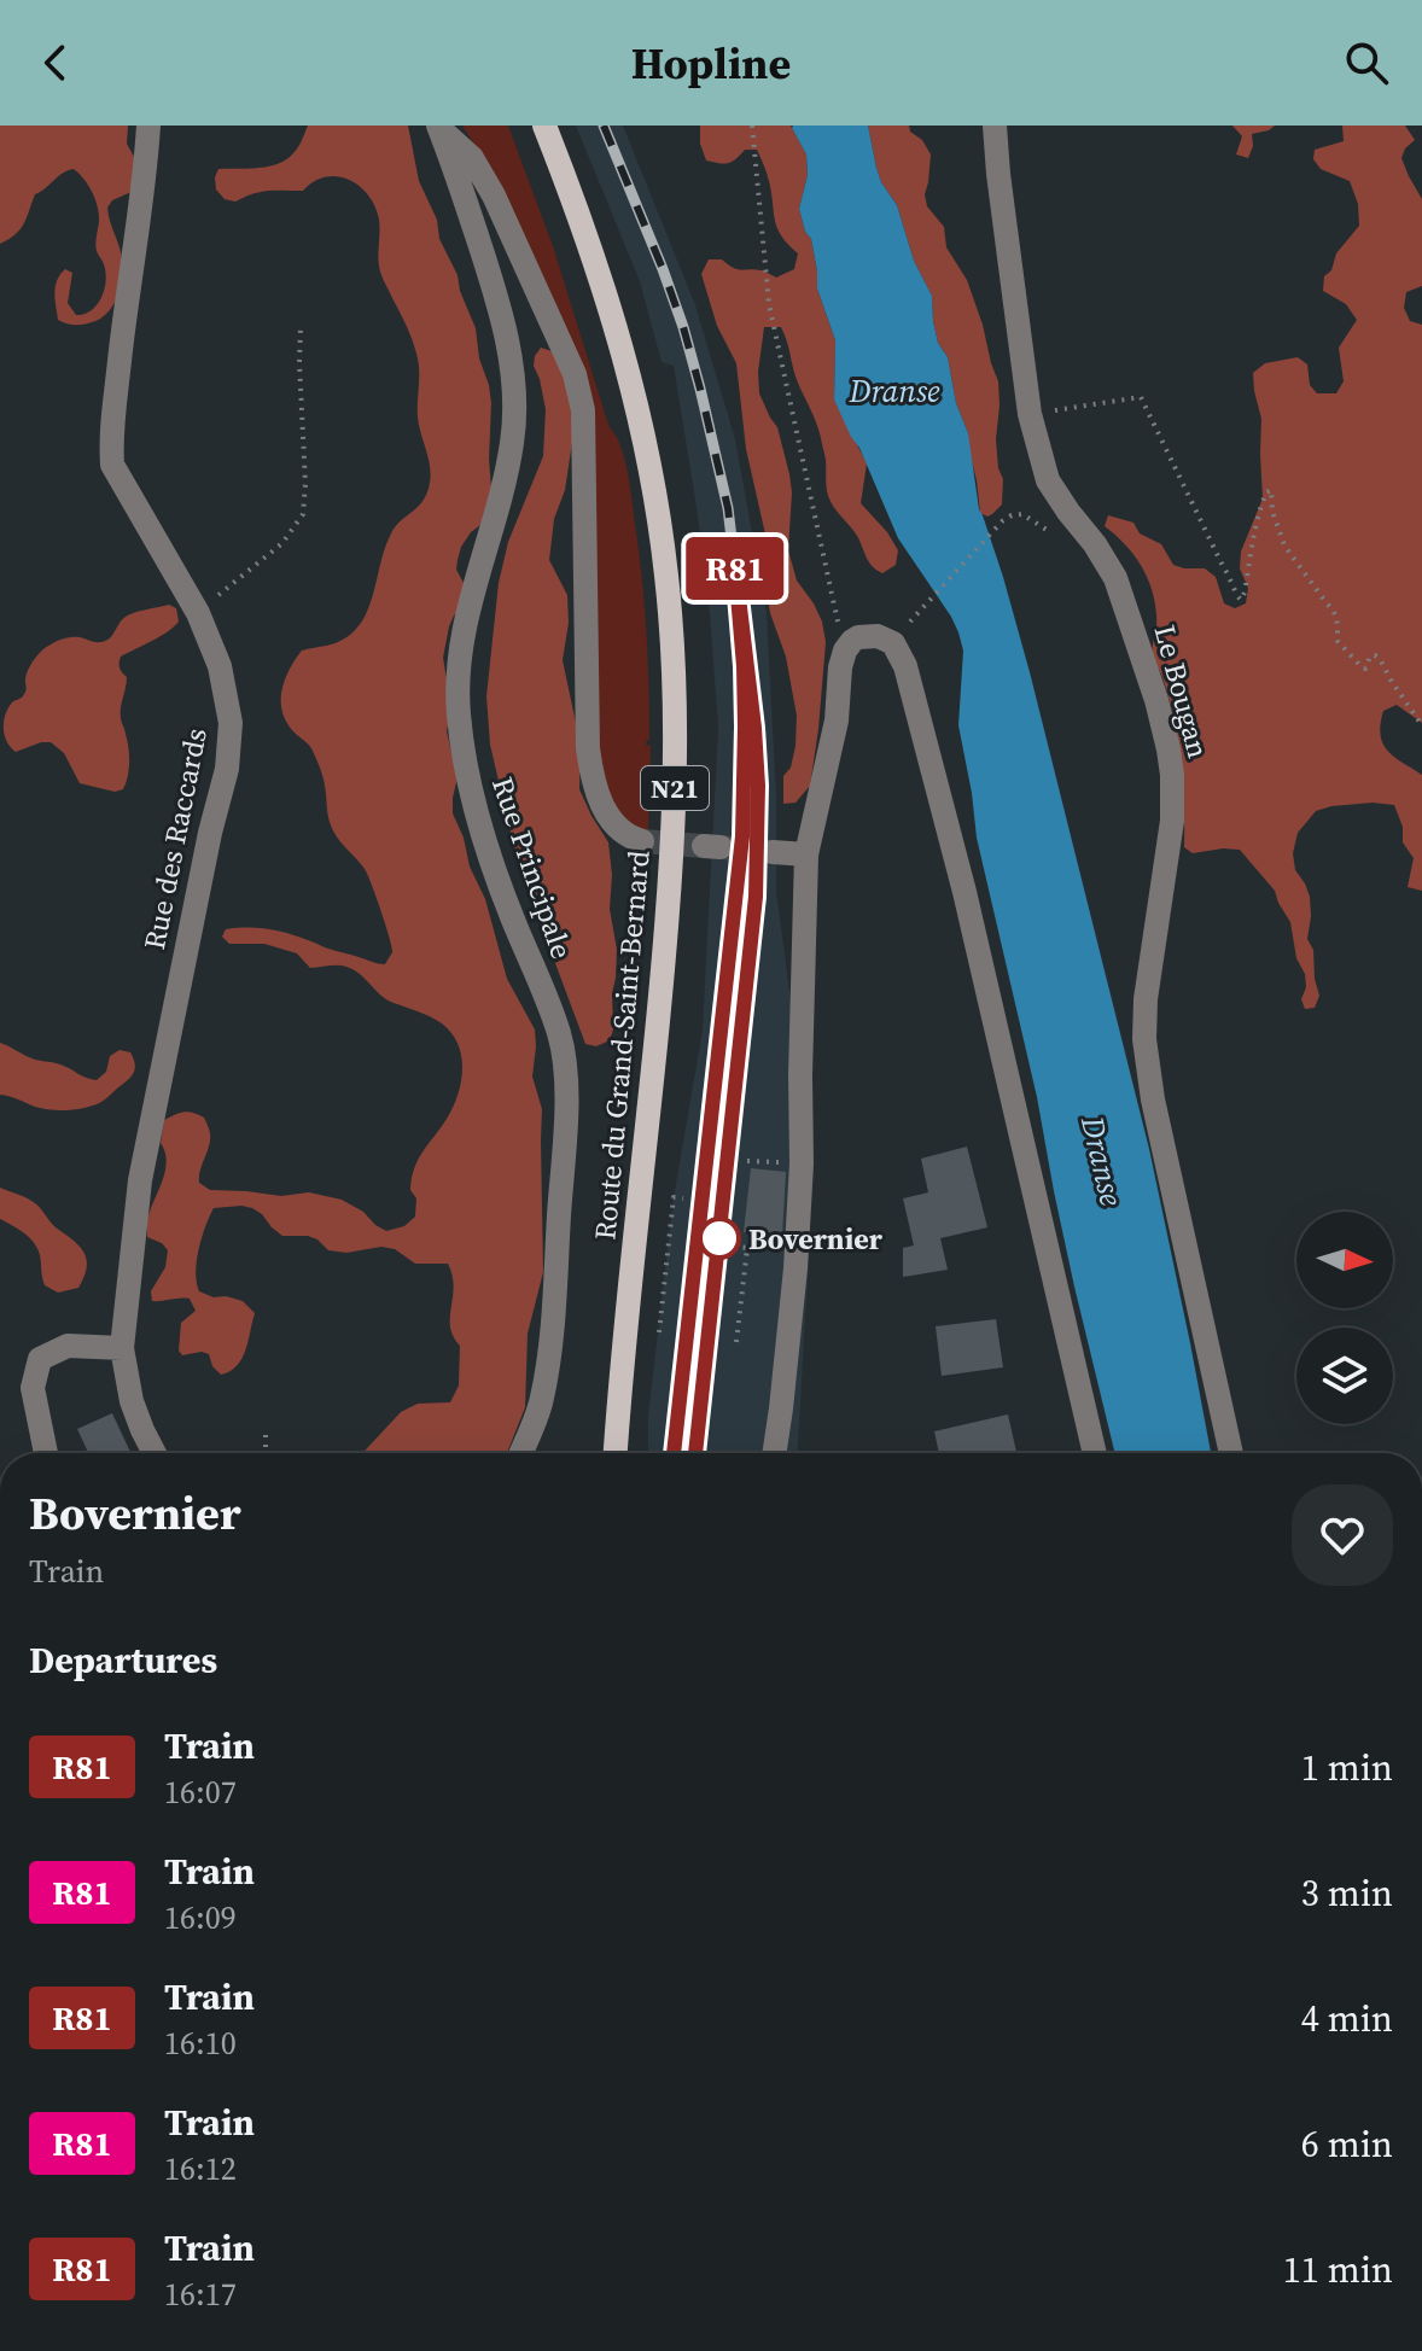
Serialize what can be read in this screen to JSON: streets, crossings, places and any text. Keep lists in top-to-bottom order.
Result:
{
  "streets": {
    "main road": ["N21", "Route du Grand-Saint-Bernard"],
    "street": ["Le Bougan", "Rue des Raccards", "Rue Principale"]
  },
  "water": ["Dranse"],
  "places": ["Bovernier"],
  "north": "right",
  "page": {
    "header": "Hopline",
    "on_map": "R81",
    "heading": [
      ["Bovernier", "Train"],
      "Departures"
    ],
    "list": [
      {
        "mark": "R81",
        "name": "Train",
        "note": "16:07",
        "value": "1 min"
      },
      {
        "mark": "R81",
        "name": "Train",
        "note": "16:09",
        "value": "3 min"
      },
      {
        "mark": "R81",
        "name": "Train",
        "note": "16:10",
        "value": "4 min"
      },
      {
        "mark": "R81",
        "name": "Train",
        "note": "16:12",
        "value": "6 min"
      },
      {
        "mark": "R81",
        "name": "Train",
        "note": "16:17",
        "value": "11 min"
      }
    ]
  }
}
